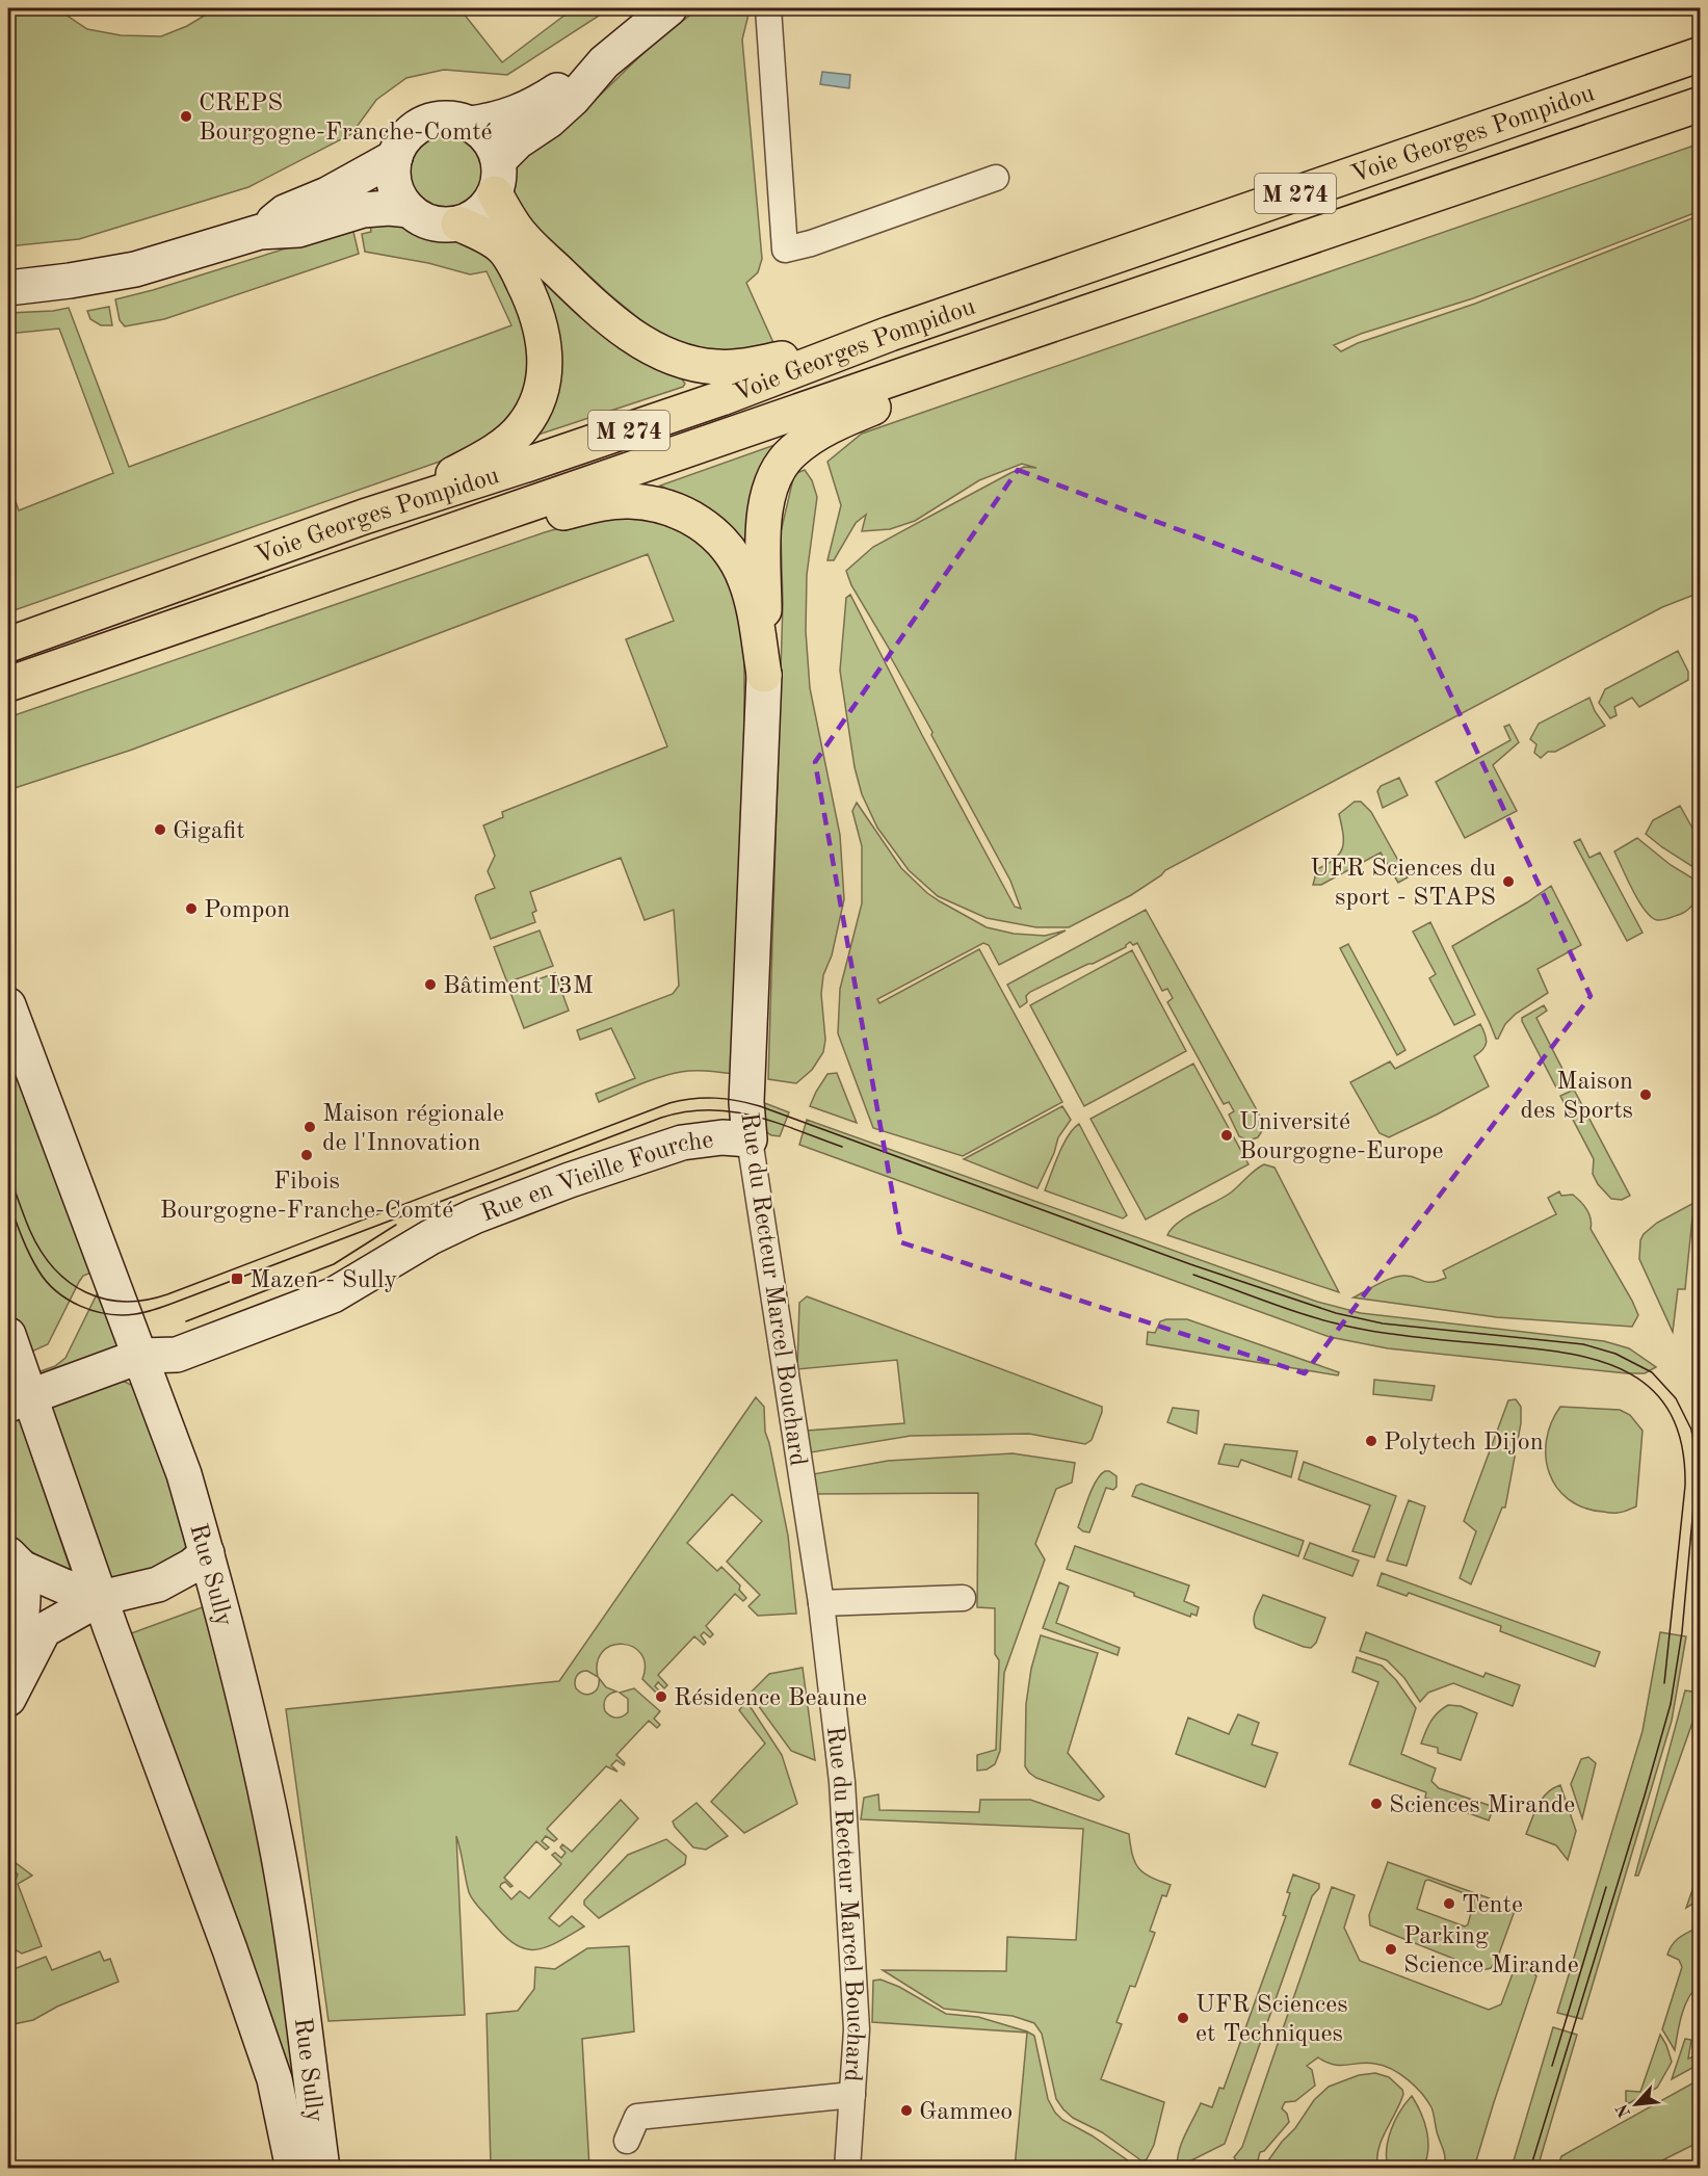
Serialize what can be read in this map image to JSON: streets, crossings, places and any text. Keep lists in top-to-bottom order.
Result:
{
  "streets": {
    "highway": ["Voie Georges Pompidou", "M 274"],
    "main road": ["Rue en Vieille Fourche", "Rue du Recteur Marcel Bouchard", "Rue Sully"]
  },
  "crossings": [
    ["Rue en Vieille Fourche", "Rue du Recteur Marcel Bouchard"],
    ["Rue en Vieille Fourche", "Rue Sully"]
  ],
  "places": {
    "other": [
      "CREPS Bourgogne-Franche-Comté",
      "Gigafit",
      "UFR Sciences du sport - STAPS",
      "Pompon",
      "Bâtiment I3M",
      "Maison des Sports",
      "Maison régionale de l'Innovation",
      "Université Bourgogne-Europe",
      "Fibois Bourgogne-Franche-Comté",
      "Polytech Dijon",
      "Résidence Beaune",
      "Sciences Mirande",
      "Tente",
      "Parking Science Mirande",
      "UFR Sciences et Techniques",
      "Gammeo"
    ],
    "transit": ["Mazen - Sully"]
  },
  "north": "bottom left"
}
